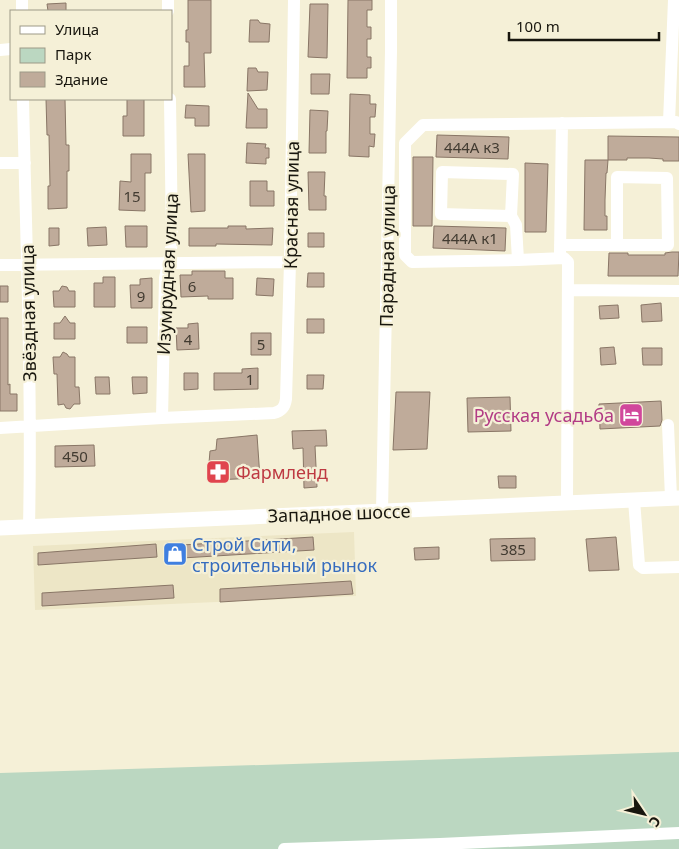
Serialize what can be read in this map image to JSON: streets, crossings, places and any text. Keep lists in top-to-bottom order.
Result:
{
  "streets": {
    "main road": ["Западное шоссе"],
    "street": [
      "Красная улица",
      "Парадная улица",
      "Изумрудная улица",
      "Звёздная улица"
    ]
  },
  "crossings": [
    ["Красная улица", "Изумрудная улица"],
    ["Парадная улица", "Западное шоссе"],
    ["Звёздная улица", "Западное шоссе"]
  ],
  "places": {
    "hotel": ["Русская усадьба"],
    "pharmacy": ["Фармленд"],
    "shop": ["Строй Сити, строительный рынок"]
  },
  "house_numbers": [
    "444А к3",
    "15",
    "444А к1",
    "6",
    "9",
    "4",
    "5",
    "1",
    "450",
    "385"
  ],
  "legend": ["Улица", "Парк", "Здание"],
  "scale_bar": "100 m",
  "north": "bottom right"
}
